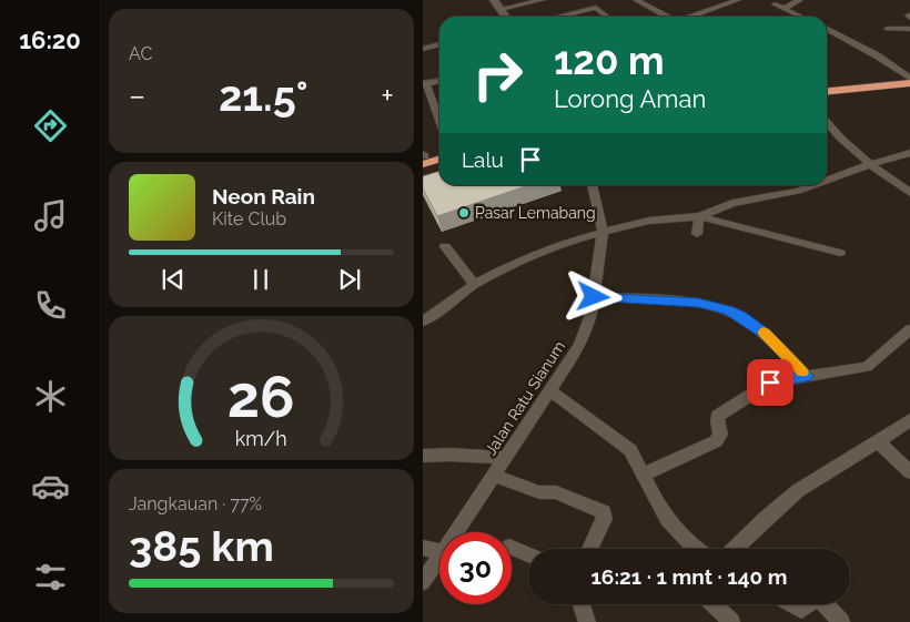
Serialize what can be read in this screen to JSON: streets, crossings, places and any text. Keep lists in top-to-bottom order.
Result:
{
  "streets": {
    "street": ["Jalan Ratu Sianum"]
  },
  "places": ["Pasar Lemabang"],
  "page": {
    "tabs": "16:20",
    "tile": [
      "AC",
      ["Jangkauan · 77%", "385 km"]
    ],
    "turn": ["120 m", "Lorong Aman"],
    "heat": ["−", "21.5°", "+"],
    "then": "Lalu",
    "song": ["Neon Rain", "Kite Club"],
    "limit": "30",
    "trip": "16:21 · 1 mnt · 140 m",
    "gauge": ["26", "km/h"]
  }
}
